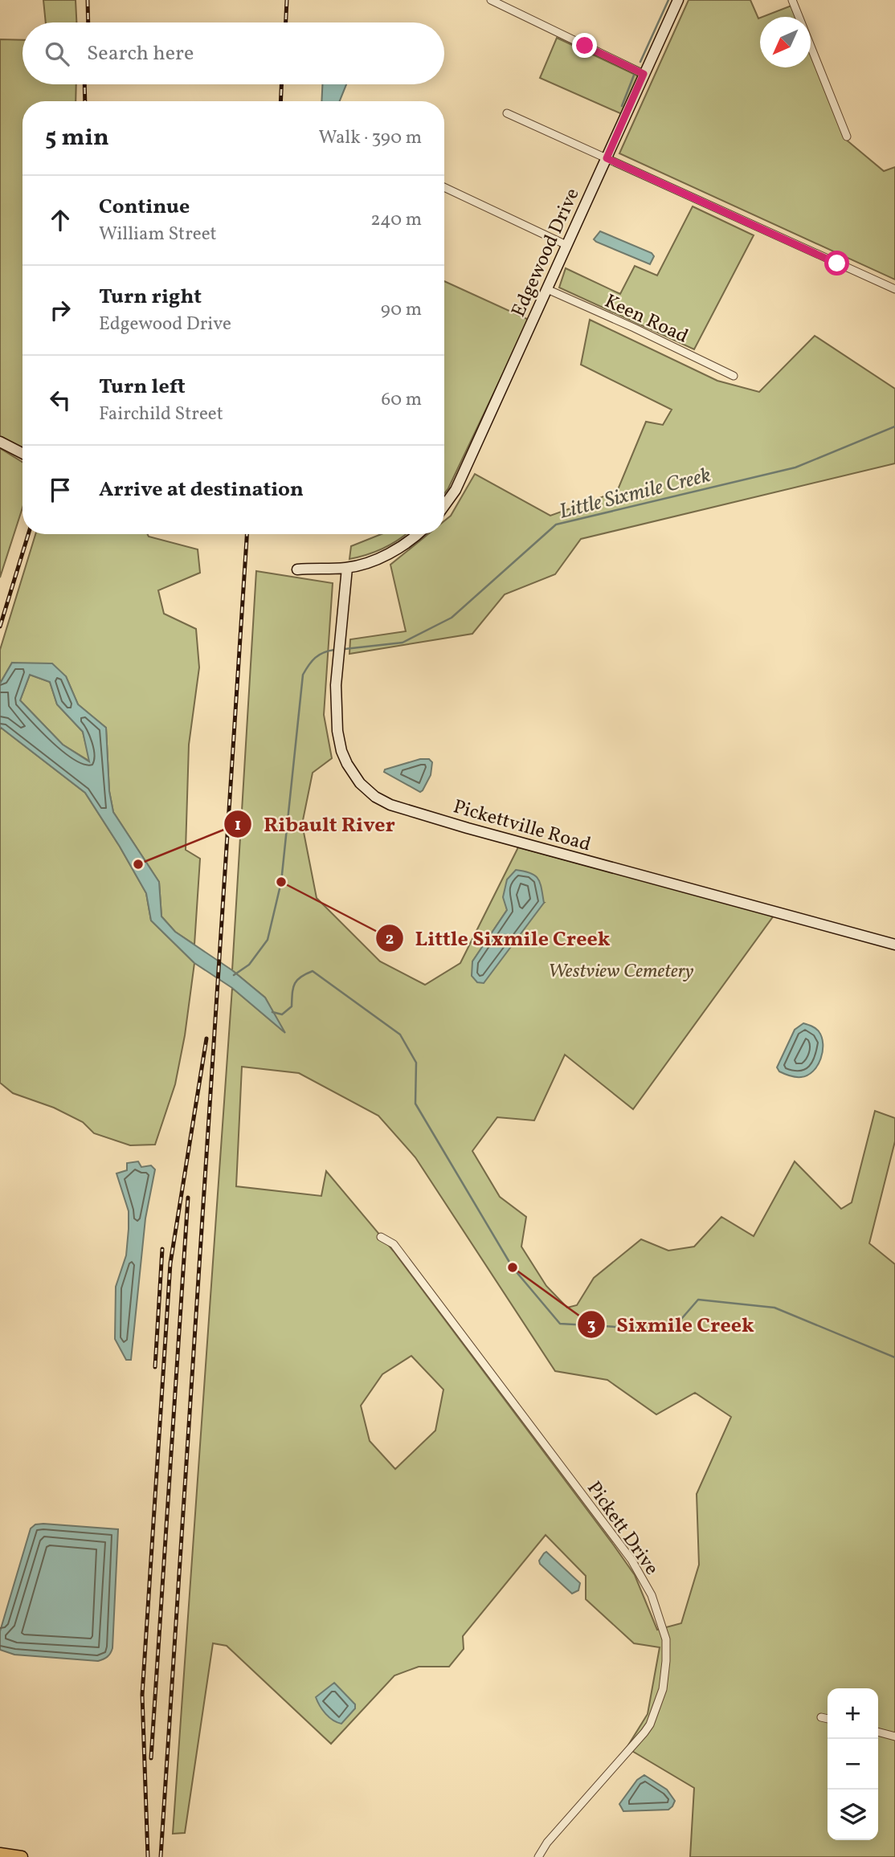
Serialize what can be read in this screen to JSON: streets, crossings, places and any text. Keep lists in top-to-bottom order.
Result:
{
  "streets": {
    "street": [
      "Edgewood Drive",
      "Keen Road",
      "Pickettville Road",
      "Pickett Drive"
    ]
  },
  "crossings": [
    ["Edgewood Drive", "Keen Road"]
  ],
  "water": ["Little Sixmile Creek"],
  "parks": ["Westview Cemetery"],
  "places": ["Ribault River", "Little Sixmile Creek", "Sixmile Creek"],
  "north": "bottom left",
  "page": {
    "search": "Search here",
    "heading": ["5 min", "Walk · 390 m"],
    "list": [
      ["Continue", "William Street", "240 m"],
      ["Turn right", "Edgewood Drive", "90 m"],
      ["Turn left", "Fairchild Street", "60 m"],
      "Arrive at destination"
    ],
    "map_buttons": ["+", "−"]
  }
}
